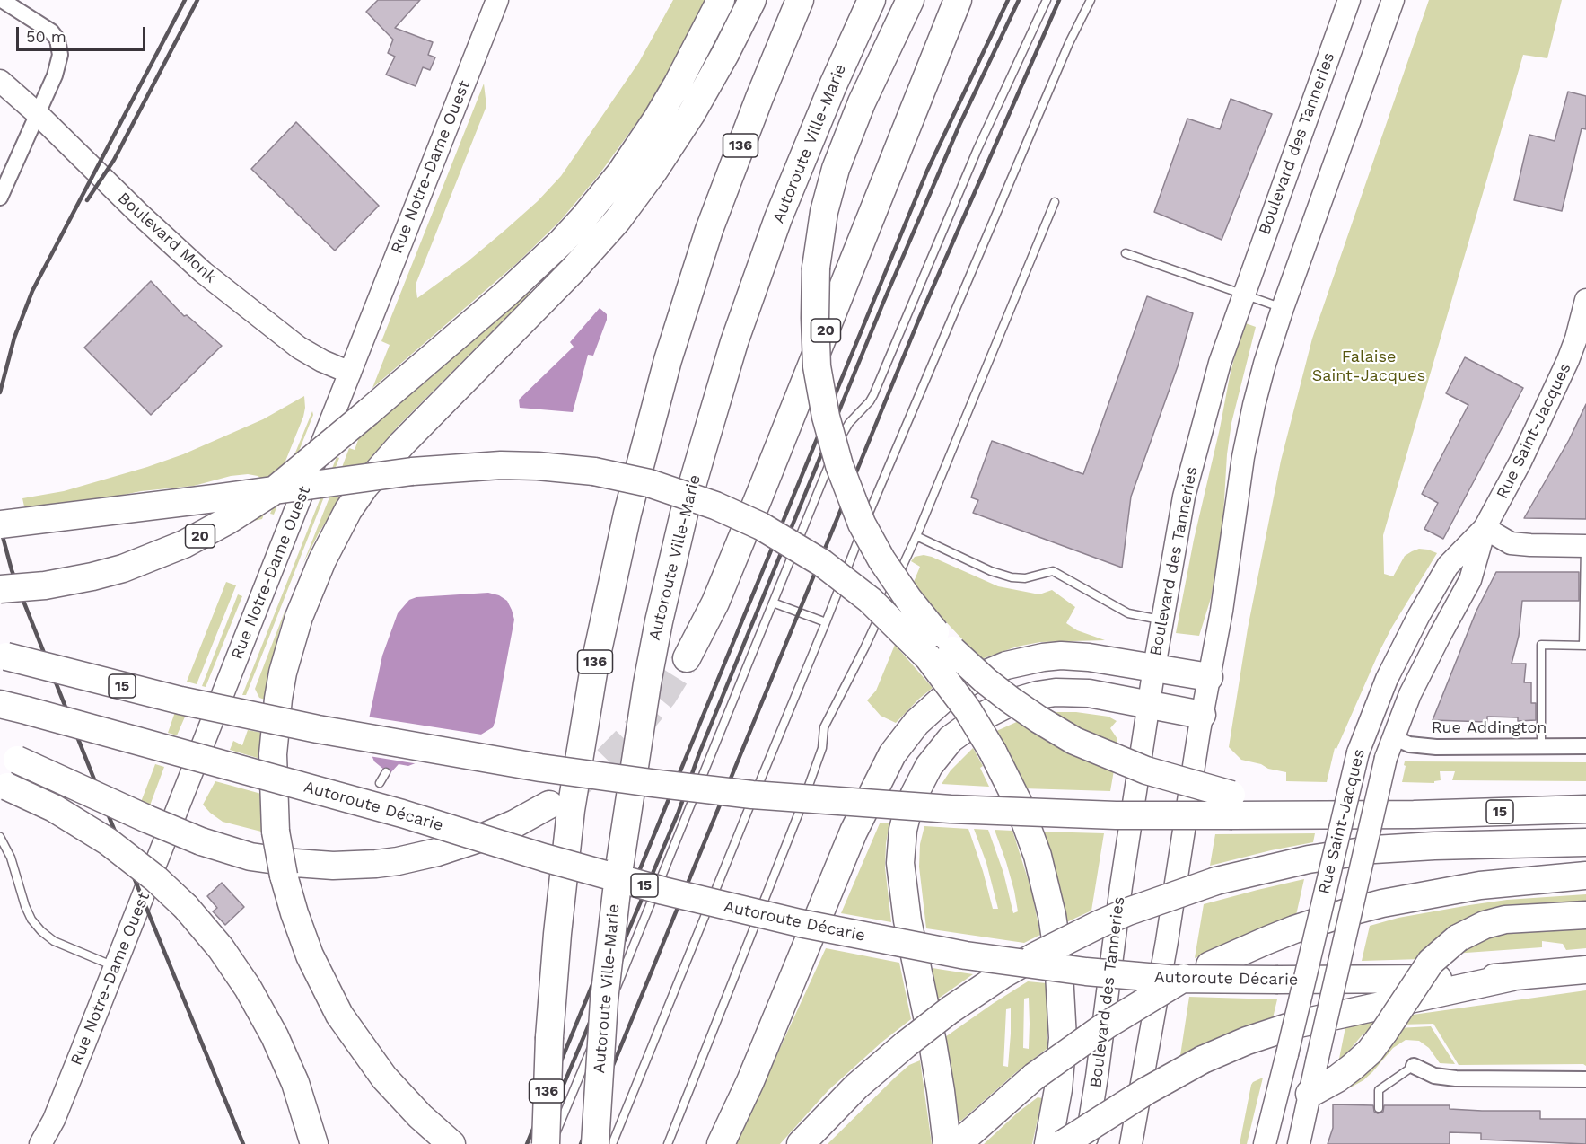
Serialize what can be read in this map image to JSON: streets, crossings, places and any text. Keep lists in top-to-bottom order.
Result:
{
  "streets": {
    "highway": [
      "Autoroute Ville-Marie",
      "136",
      "20",
      "15",
      "Autoroute Décarie"
    ],
    "main road": [
      "Boulevard des Tanneries",
      "Rue Notre-Dame Ouest",
      "Boulevard Monk",
      "Rue Saint-Jacques"
    ],
    "street": ["Rue Addington"]
  },
  "crossings": [
    ["Rue Notre-Dame Ouest", "Boulevard Monk"],
    ["Rue Saint-Jacques", "Rue Addington"]
  ],
  "parks": ["Falaise Saint-Jacques"],
  "scale_bar": "50 m"
}
